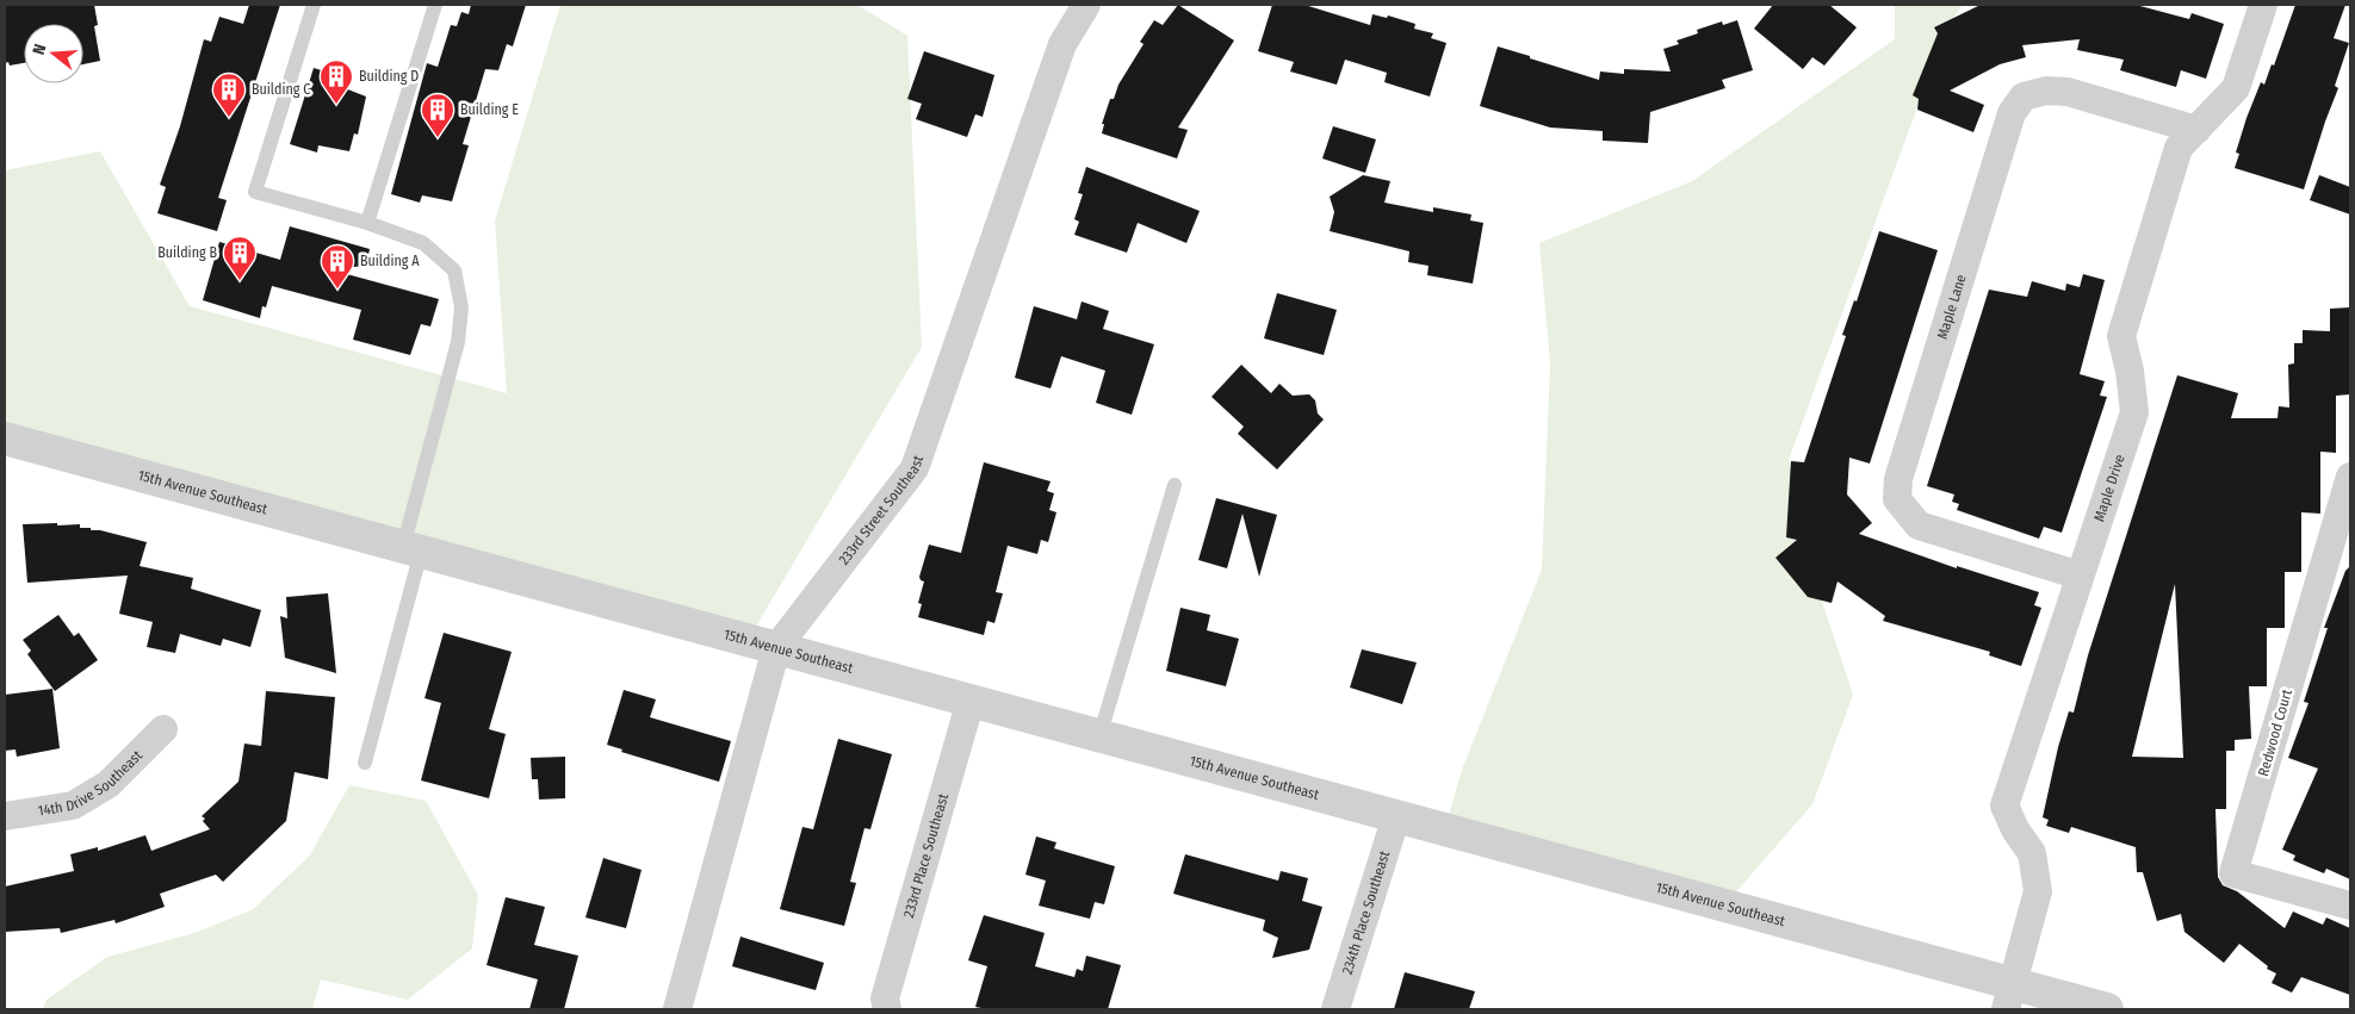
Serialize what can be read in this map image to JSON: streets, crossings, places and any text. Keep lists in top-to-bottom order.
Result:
{
  "streets": {
    "street": [
      "Maple Lane",
      "Maple Drive",
      "15th Avenue Southeast",
      "233rd Street Southeast",
      "Redwood Court",
      "14th Drive Southeast",
      "233rd Place Southeast",
      "234th Place Southeast"
    ]
  },
  "crossings": [
    ["Maple Lane", "Maple Drive"],
    ["Maple Drive", "15th Avenue Southeast"],
    ["15th Avenue Southeast", "233rd Street Southeast"],
    ["15th Avenue Southeast", "233rd Place Southeast"],
    ["15th Avenue Southeast", "234th Place Southeast"]
  ],
  "places": {
    "building": [
      "Building D",
      "Building C",
      "Building E",
      "Building B",
      "Building A"
    ]
  },
  "north": "left"
}
